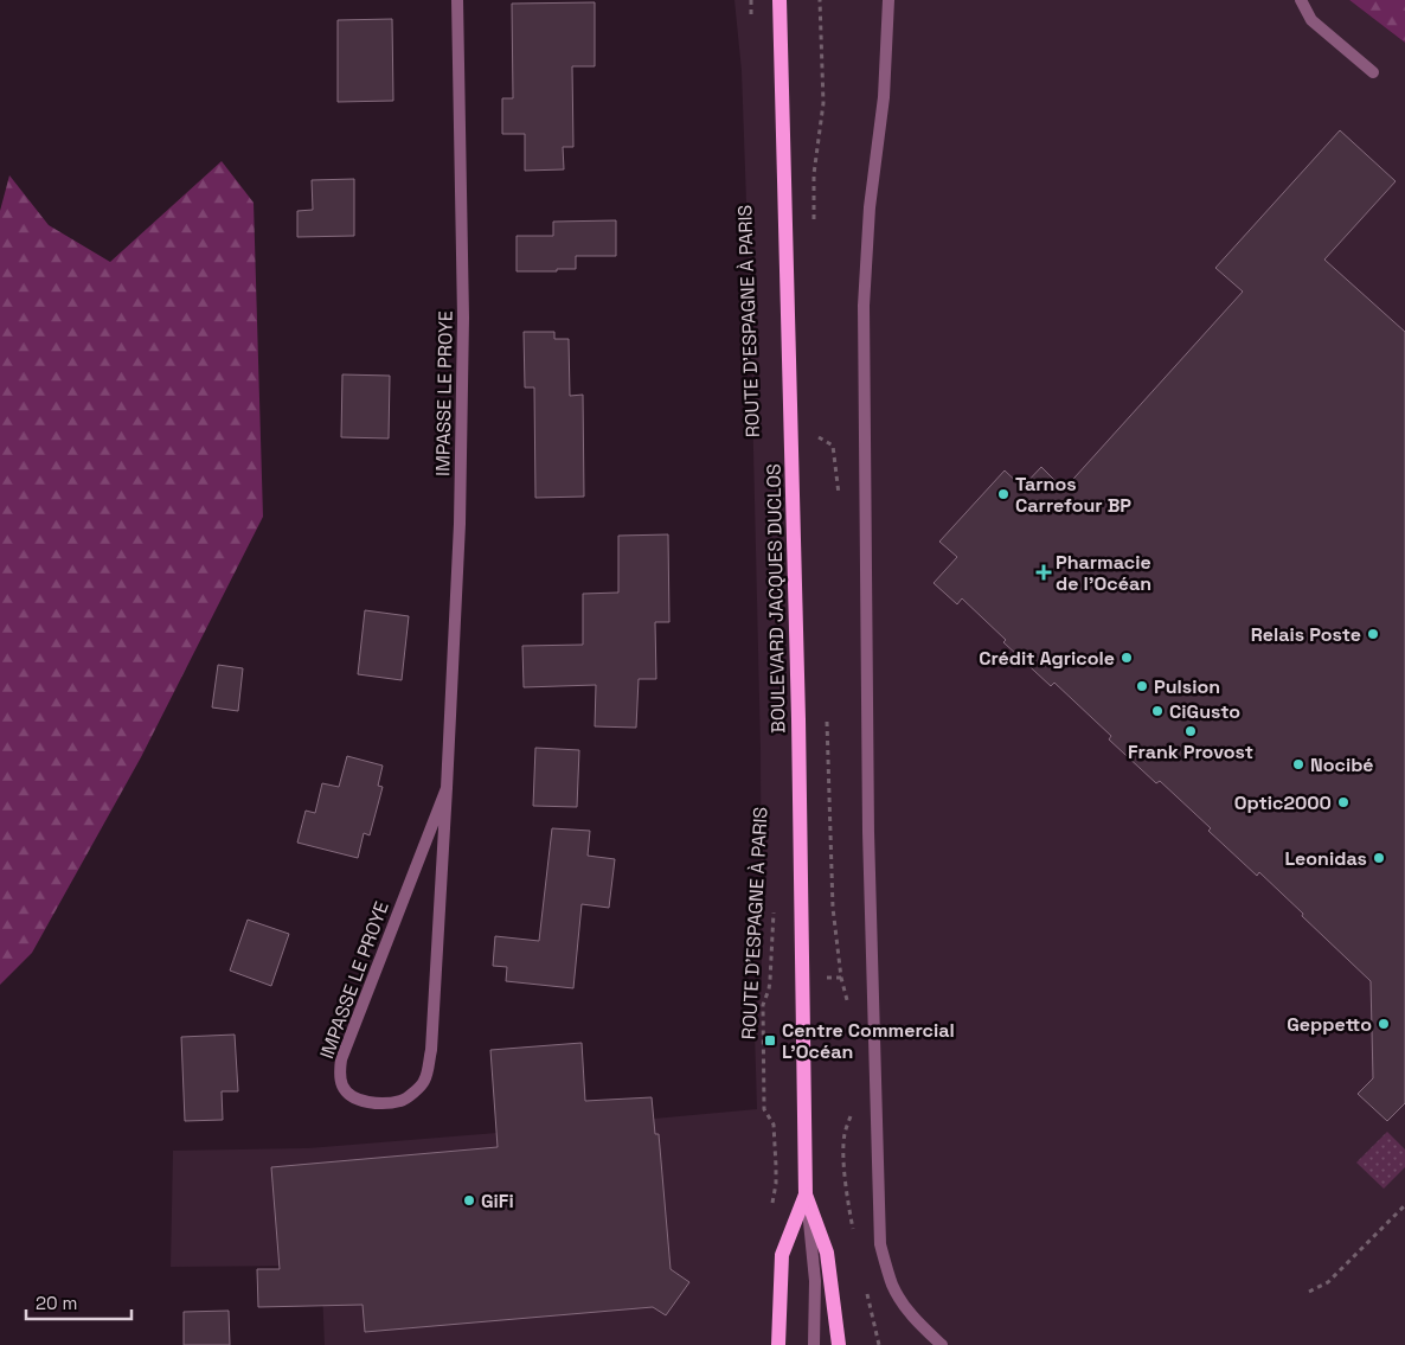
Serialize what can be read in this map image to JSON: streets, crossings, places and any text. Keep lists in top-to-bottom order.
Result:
{
  "streets": {
    "main road": ["BOULEVARD JACQUES DUCLOS"],
    "street": ["IMPASSE LE PROYE"],
    "path": ["ROUTE D'ESPAGNE À PARIS"]
  },
  "places": {
    "other": [
      "Tarnos Carrefour BP",
      "Relais Poste",
      "Crédit Agricole",
      "Pulsion",
      "CiGusto",
      "Frank Provost",
      "Nocibé",
      "Optic2000",
      "Leonidas",
      "Geppetto",
      "GiFi"
    ],
    "health": ["Pharmacie de l'Océan"],
    "transit": ["Centre Commercial L'Océan"]
  },
  "scale_bar": "20 m"
}
